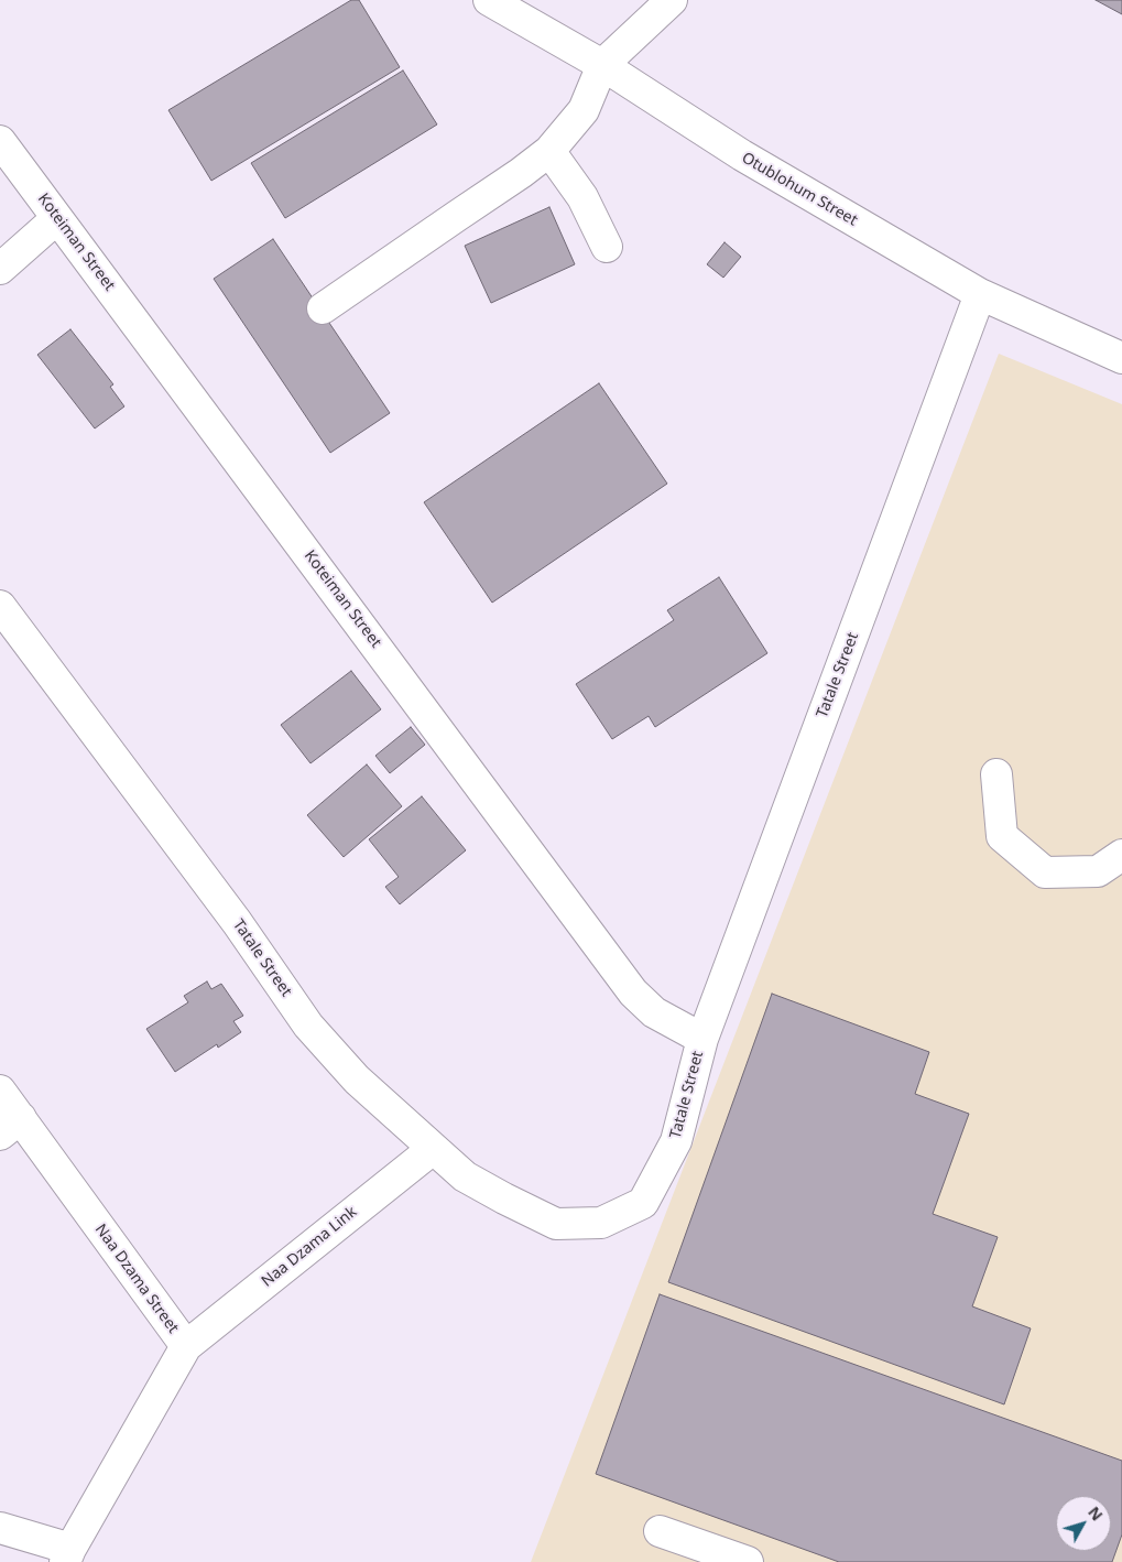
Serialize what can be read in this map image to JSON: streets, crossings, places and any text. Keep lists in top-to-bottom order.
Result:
{
  "streets": {
    "street": [
      "Otublohum Street",
      "Koteiman Street",
      "Tatale Street",
      "Naa Dzama Link",
      "Naa Dzama Street"
    ]
  },
  "crossings": [
    ["Otublohum Street", "Tatale Street"],
    ["Koteiman Street", "Tatale Street"],
    ["Tatale Street", "Naa Dzama Link"],
    ["Naa Dzama Link", "Naa Dzama Street"]
  ],
  "north": "top right"
}
